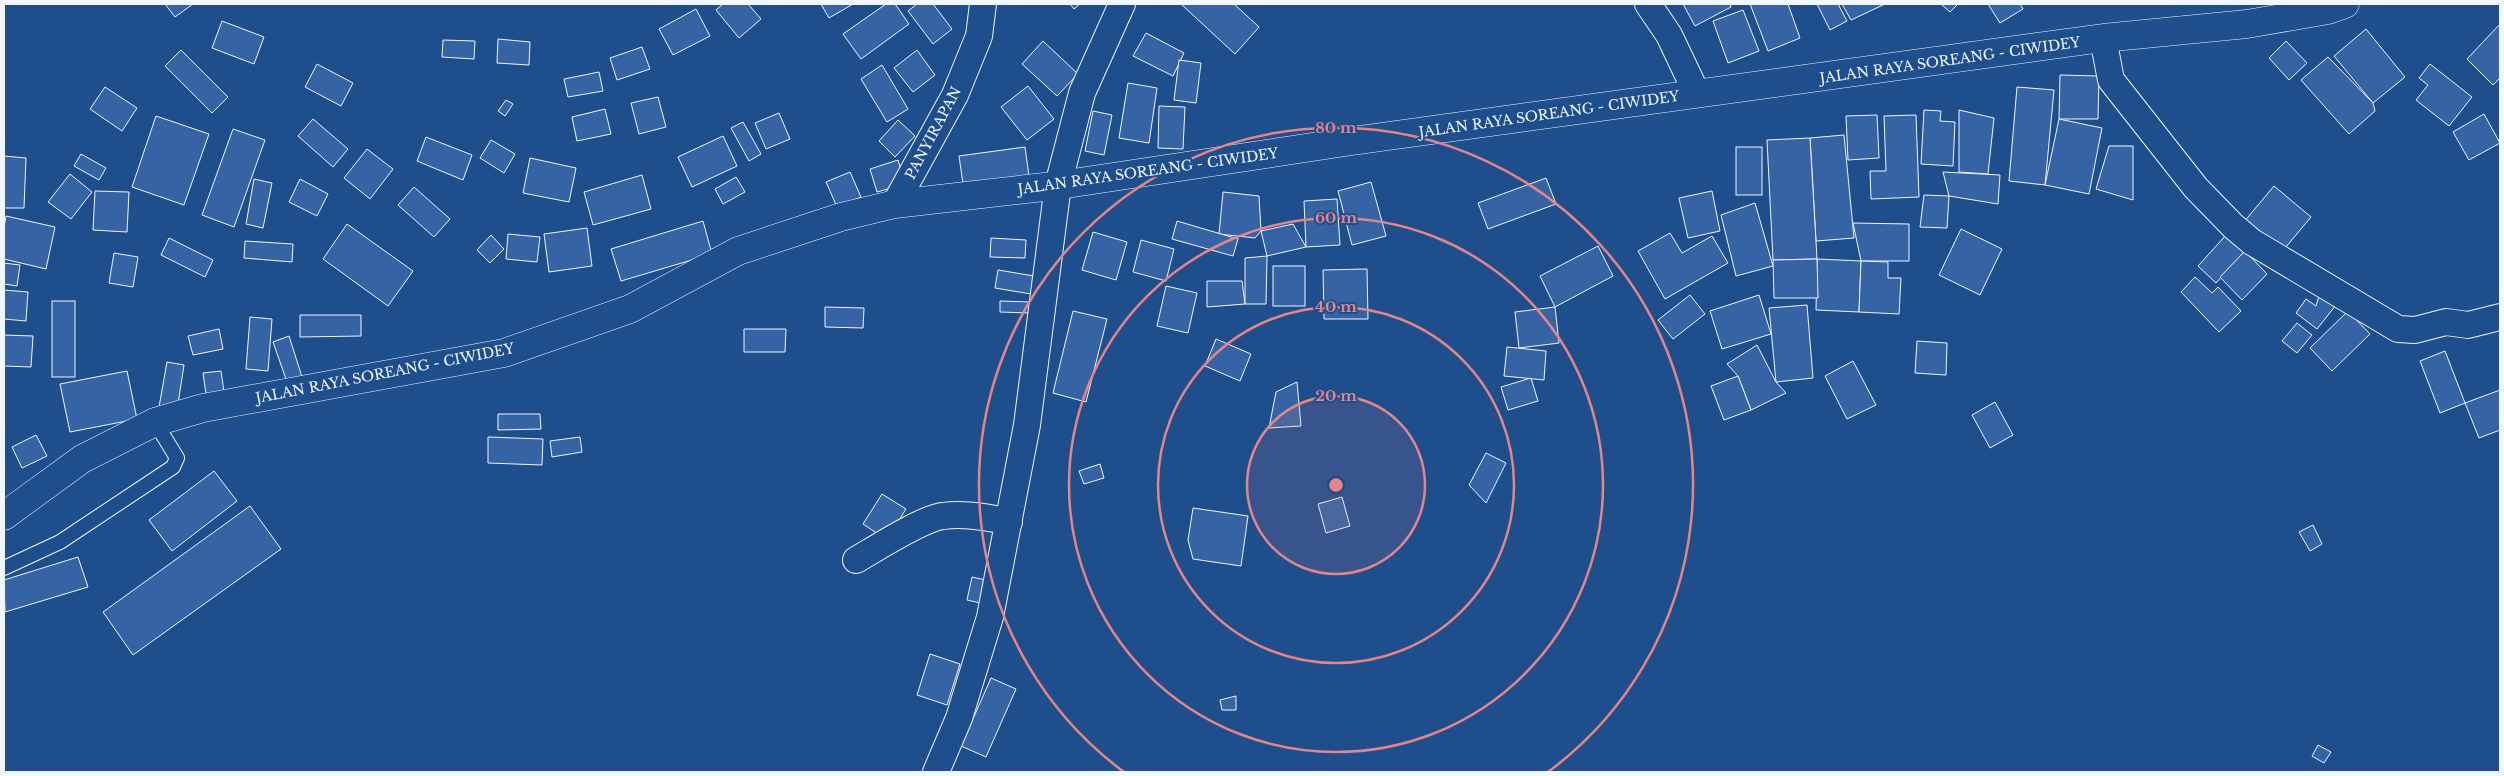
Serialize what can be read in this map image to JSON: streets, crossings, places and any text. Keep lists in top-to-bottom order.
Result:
{
  "streets": {
    "highway": ["JALAN RAYA SOREANG - CIWIDEY"],
    "street": ["PANYIRAPAN"]
  },
  "crossings": [
    ["JALAN RAYA SOREANG - CIWIDEY", "PANYIRAPAN"]
  ],
  "rings": [
    "80 m",
    "60 m",
    "40 m",
    "20 m"
  ]
}
